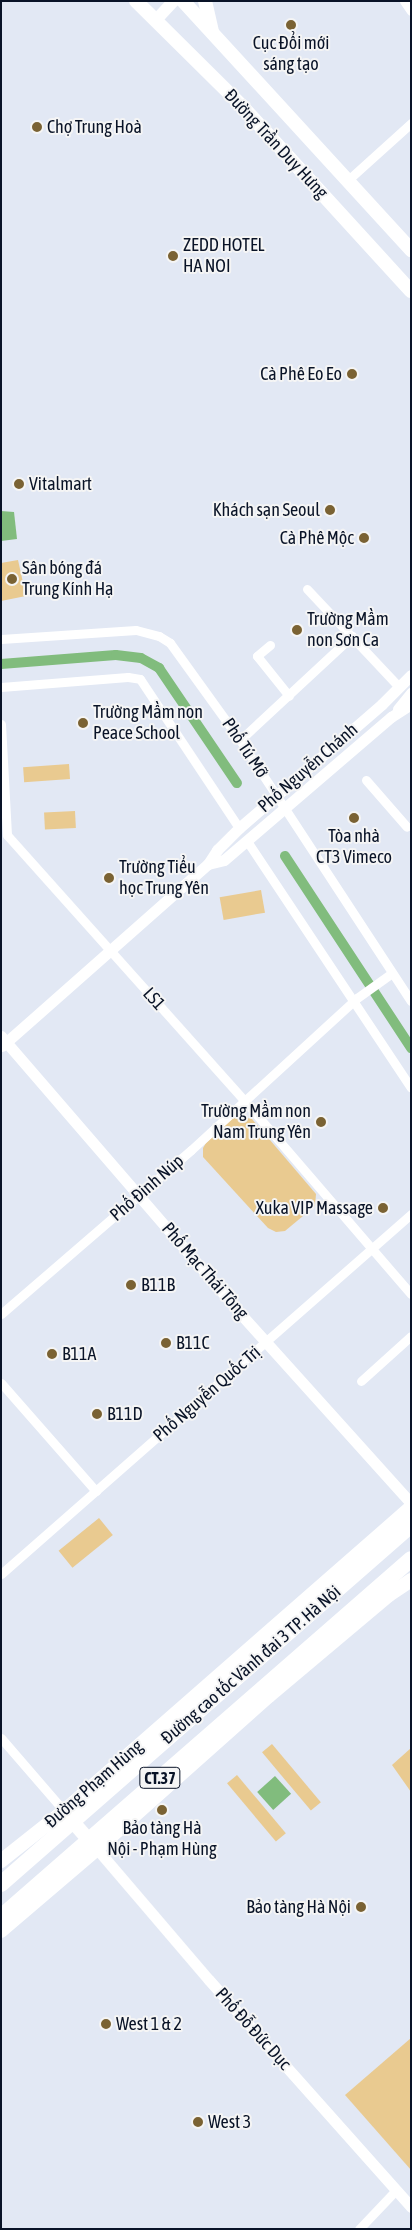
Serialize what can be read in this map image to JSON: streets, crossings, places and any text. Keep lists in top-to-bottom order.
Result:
{
  "streets": {
    "highway": ["Đường cao tốc Vành đai 3 TP. Hà Nội", "CT.37"],
    "main road": ["Đường Trần Duy Hưng", "Đường Phạm Hùng"],
    "street": [
      "Phố Tú Mỡ",
      "Phố Nguyễn Chánh",
      "LS1",
      "Phố Đinh Núp",
      "Phố Mạc Thái Tông",
      "Phố Nguyễn Quốc Trị",
      "Phố Đỗ Đức Dục"
    ]
  },
  "crossings": [
    ["Phố Tú Mỡ", "Phố Nguyễn Chánh"],
    ["Phố Tú Mỡ", "Phố Đinh Núp"],
    ["Phố Nguyễn Chánh", "LS1"],
    ["Phố Nguyễn Chánh", "Phố Mạc Thái Tông"],
    ["LS1", "Phố Đinh Núp"],
    ["LS1", "Phố Nguyễn Quốc Trị"],
    ["Phố Đinh Núp", "Phố Mạc Thái Tông"],
    ["Phố Mạc Thái Tông", "Phố Nguyễn Quốc Trị"],
    ["Phố Mạc Thái Tông", "Đường Phạm Hùng"]
  ],
  "places": [
    "Cục Đổi mới sáng tạo",
    "Chợ Trung Hoà",
    "ZEDD HOTEL HA NOI",
    "Cà Phê Eo Eo",
    "Vitalmart",
    "Khách sạn Seoul",
    "Cà Phê Mộc",
    "Sân bóng đá Trung Kính Hạ",
    "Trường Mầm non Sơn Ca",
    "Trường Mầm non Peace School",
    "Tòa nhà CT3 Vimeco",
    "Trường Tiểu học Trung Yên",
    "Trường Mầm non Nam Trung Yên",
    "Xuka VIP Massage",
    "B11B",
    "B11C",
    "B11A",
    "B11D",
    "Bảo tàng Hà Nội - Phạm Hùng",
    "Bảo tàng Hà Nội",
    "West 1 & 2",
    "West 3"
  ]
}
